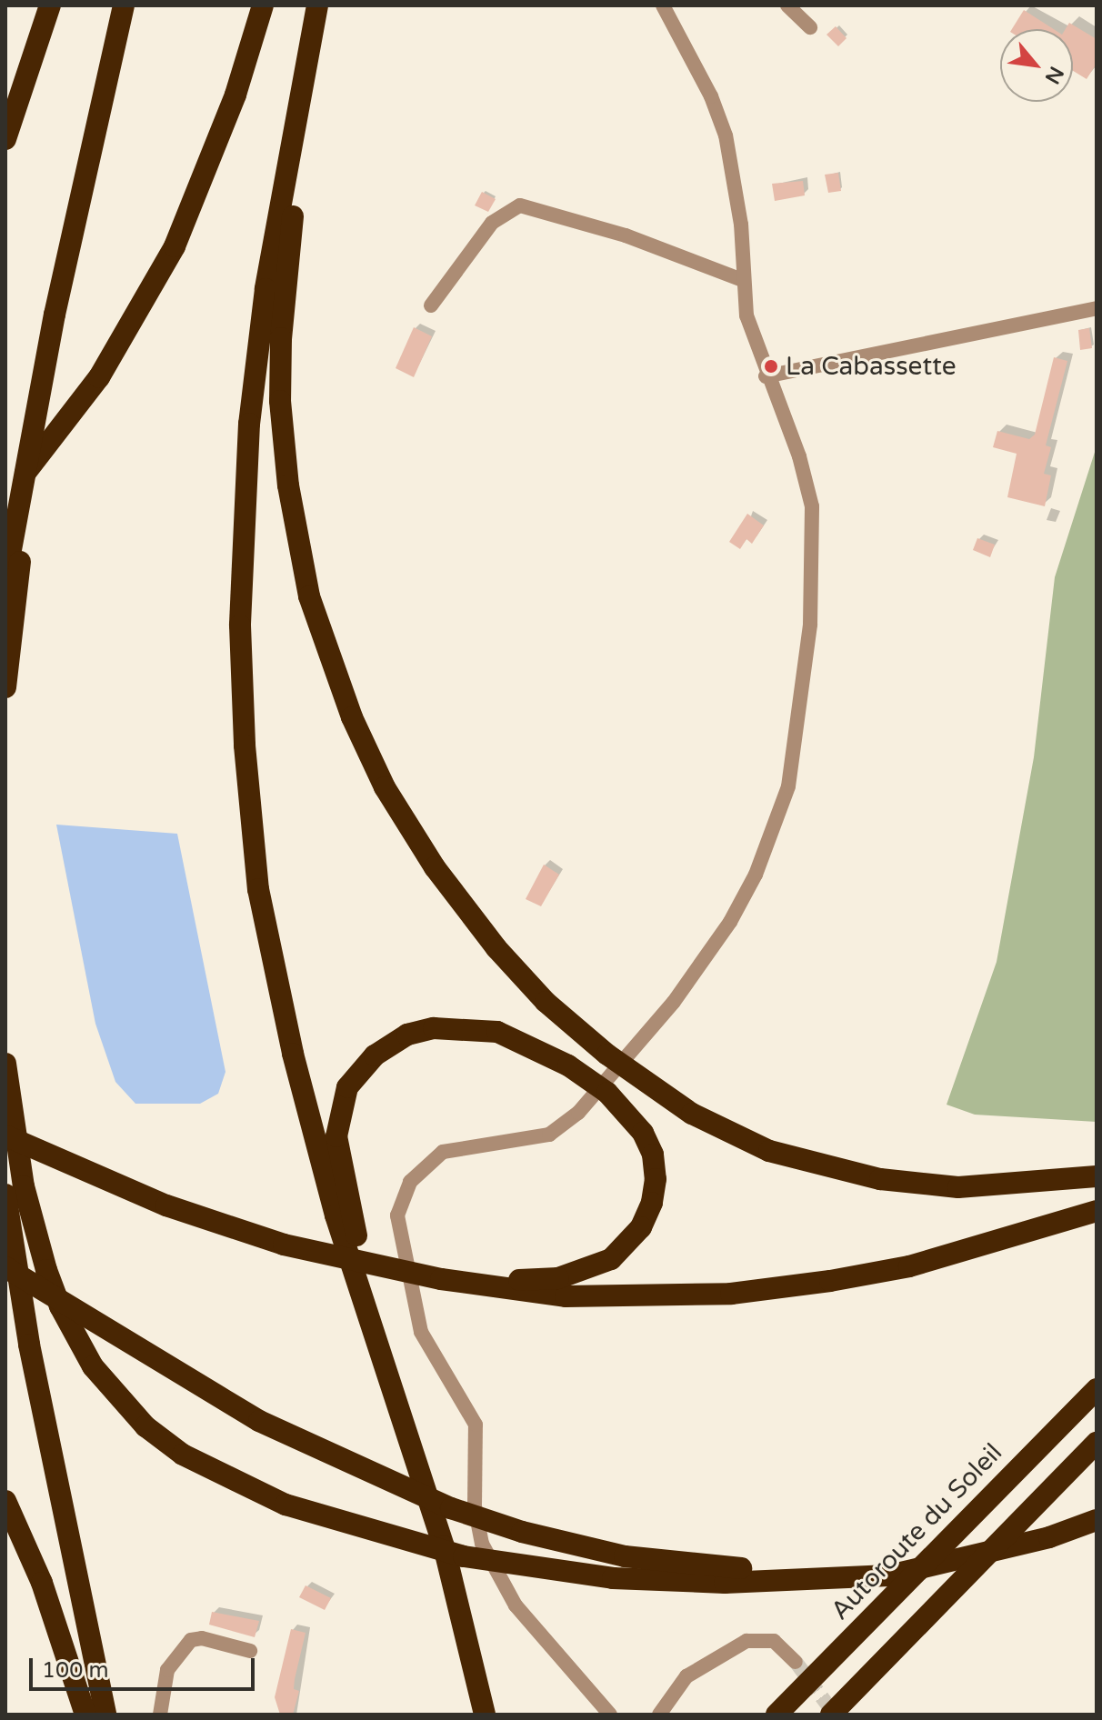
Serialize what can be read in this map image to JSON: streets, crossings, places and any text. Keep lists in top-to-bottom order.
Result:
{
  "streets": {
    "highway": ["Autoroute du Soleil"]
  },
  "places": ["La Cabassette"],
  "scale_bar": "100 m",
  "north": "bottom right"
}
